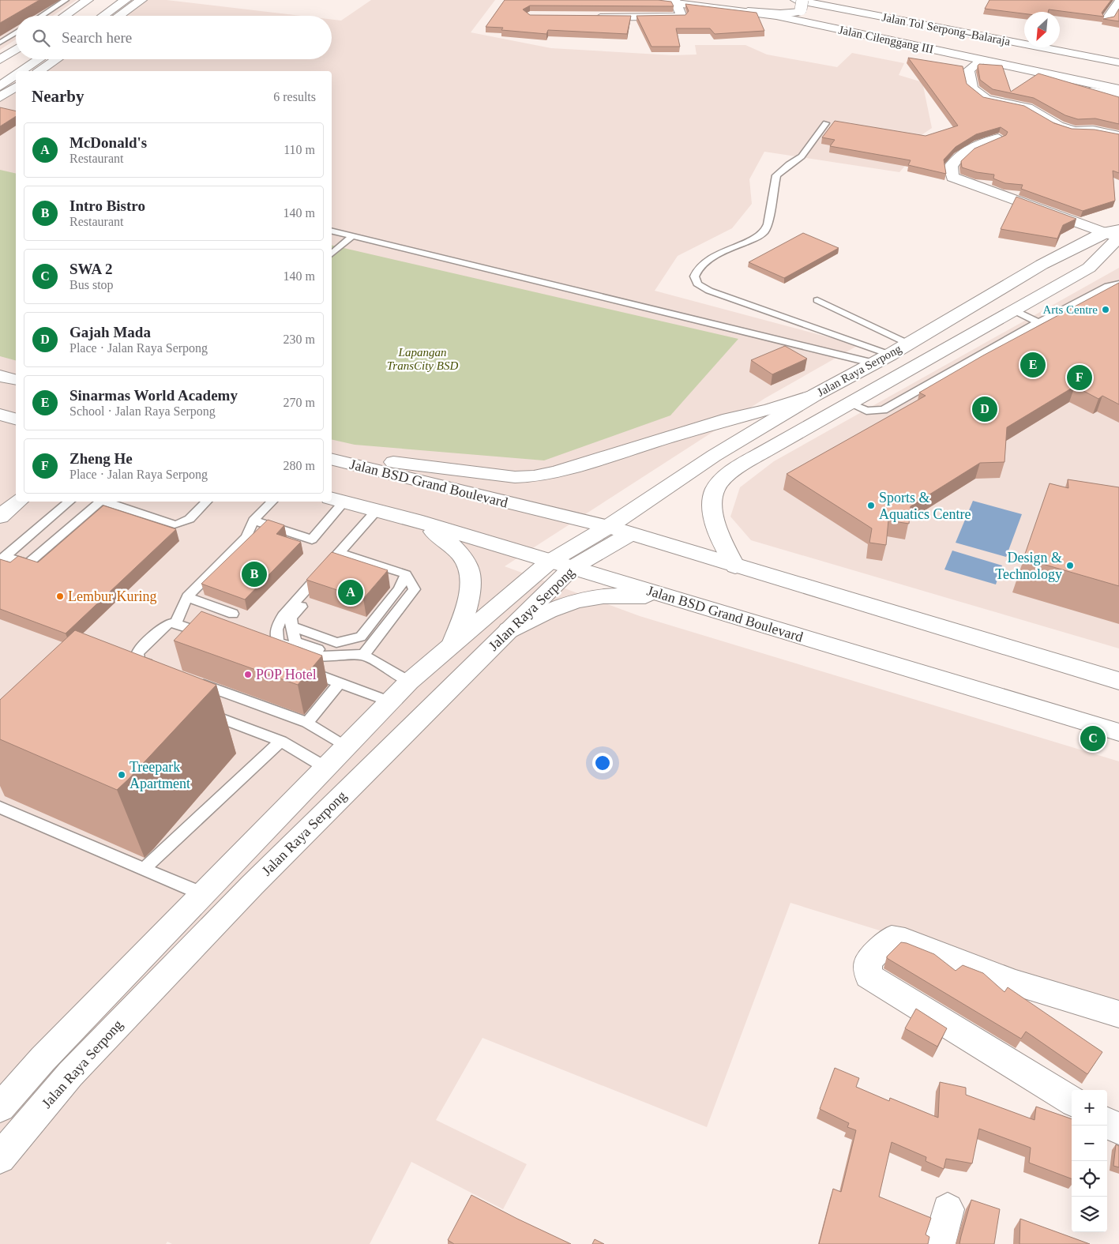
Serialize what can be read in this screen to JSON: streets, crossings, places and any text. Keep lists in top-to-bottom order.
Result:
{
  "streets": {
    "main road": [
      "Jalan Tol Serpong–Balaraja",
      "Jalan Cilenggang III",
      "Jalan Raya Serpong",
      "Jalan BSD Grand Boulevard"
    ]
  },
  "crossings": [
    ["Jalan Tol Serpong–Balaraja", "Jalan Cilenggang III"],
    ["Jalan Raya Serpong", "Jalan BSD Grand Boulevard"]
  ],
  "parks": ["Lapangan TransCity BSD"],
  "places": [
    "Arts Centre",
    "Sports & Aquatics Centre",
    "Design & Technology",
    "Lembur Kuring",
    "POP Hotel",
    "Treepark Apartment"
  ],
  "north": "bottom left",
  "page": {
    "search": "Search here",
    "heading": ["Nearby", "6 results"],
    "list": [
      {
        "mark": "A",
        "name": "McDonald's",
        "note": "Restaurant",
        "value": "110 m"
      },
      {
        "mark": "B",
        "name": "Intro Bistro",
        "note": "Restaurant",
        "value": "140 m"
      },
      {
        "mark": "C",
        "name": "SWA 2",
        "note": "Bus stop",
        "value": "140 m"
      },
      {
        "mark": "D",
        "name": "Gajah Mada",
        "note": "Place · Jalan Raya Serpong",
        "value": "230 m"
      },
      {
        "mark": "E",
        "name": "Sinarmas World Academy",
        "note": "School · Jalan Raya Serpong",
        "value": "270 m"
      },
      {
        "mark": "F",
        "name": "Zheng He",
        "note": "Place · Jalan Raya Serpong",
        "value": "280 m"
      }
    ],
    "pins": [
      "E",
      "F",
      "D",
      "B",
      "A",
      "C"
    ],
    "map_buttons": ["+", "−"]
  }
}
